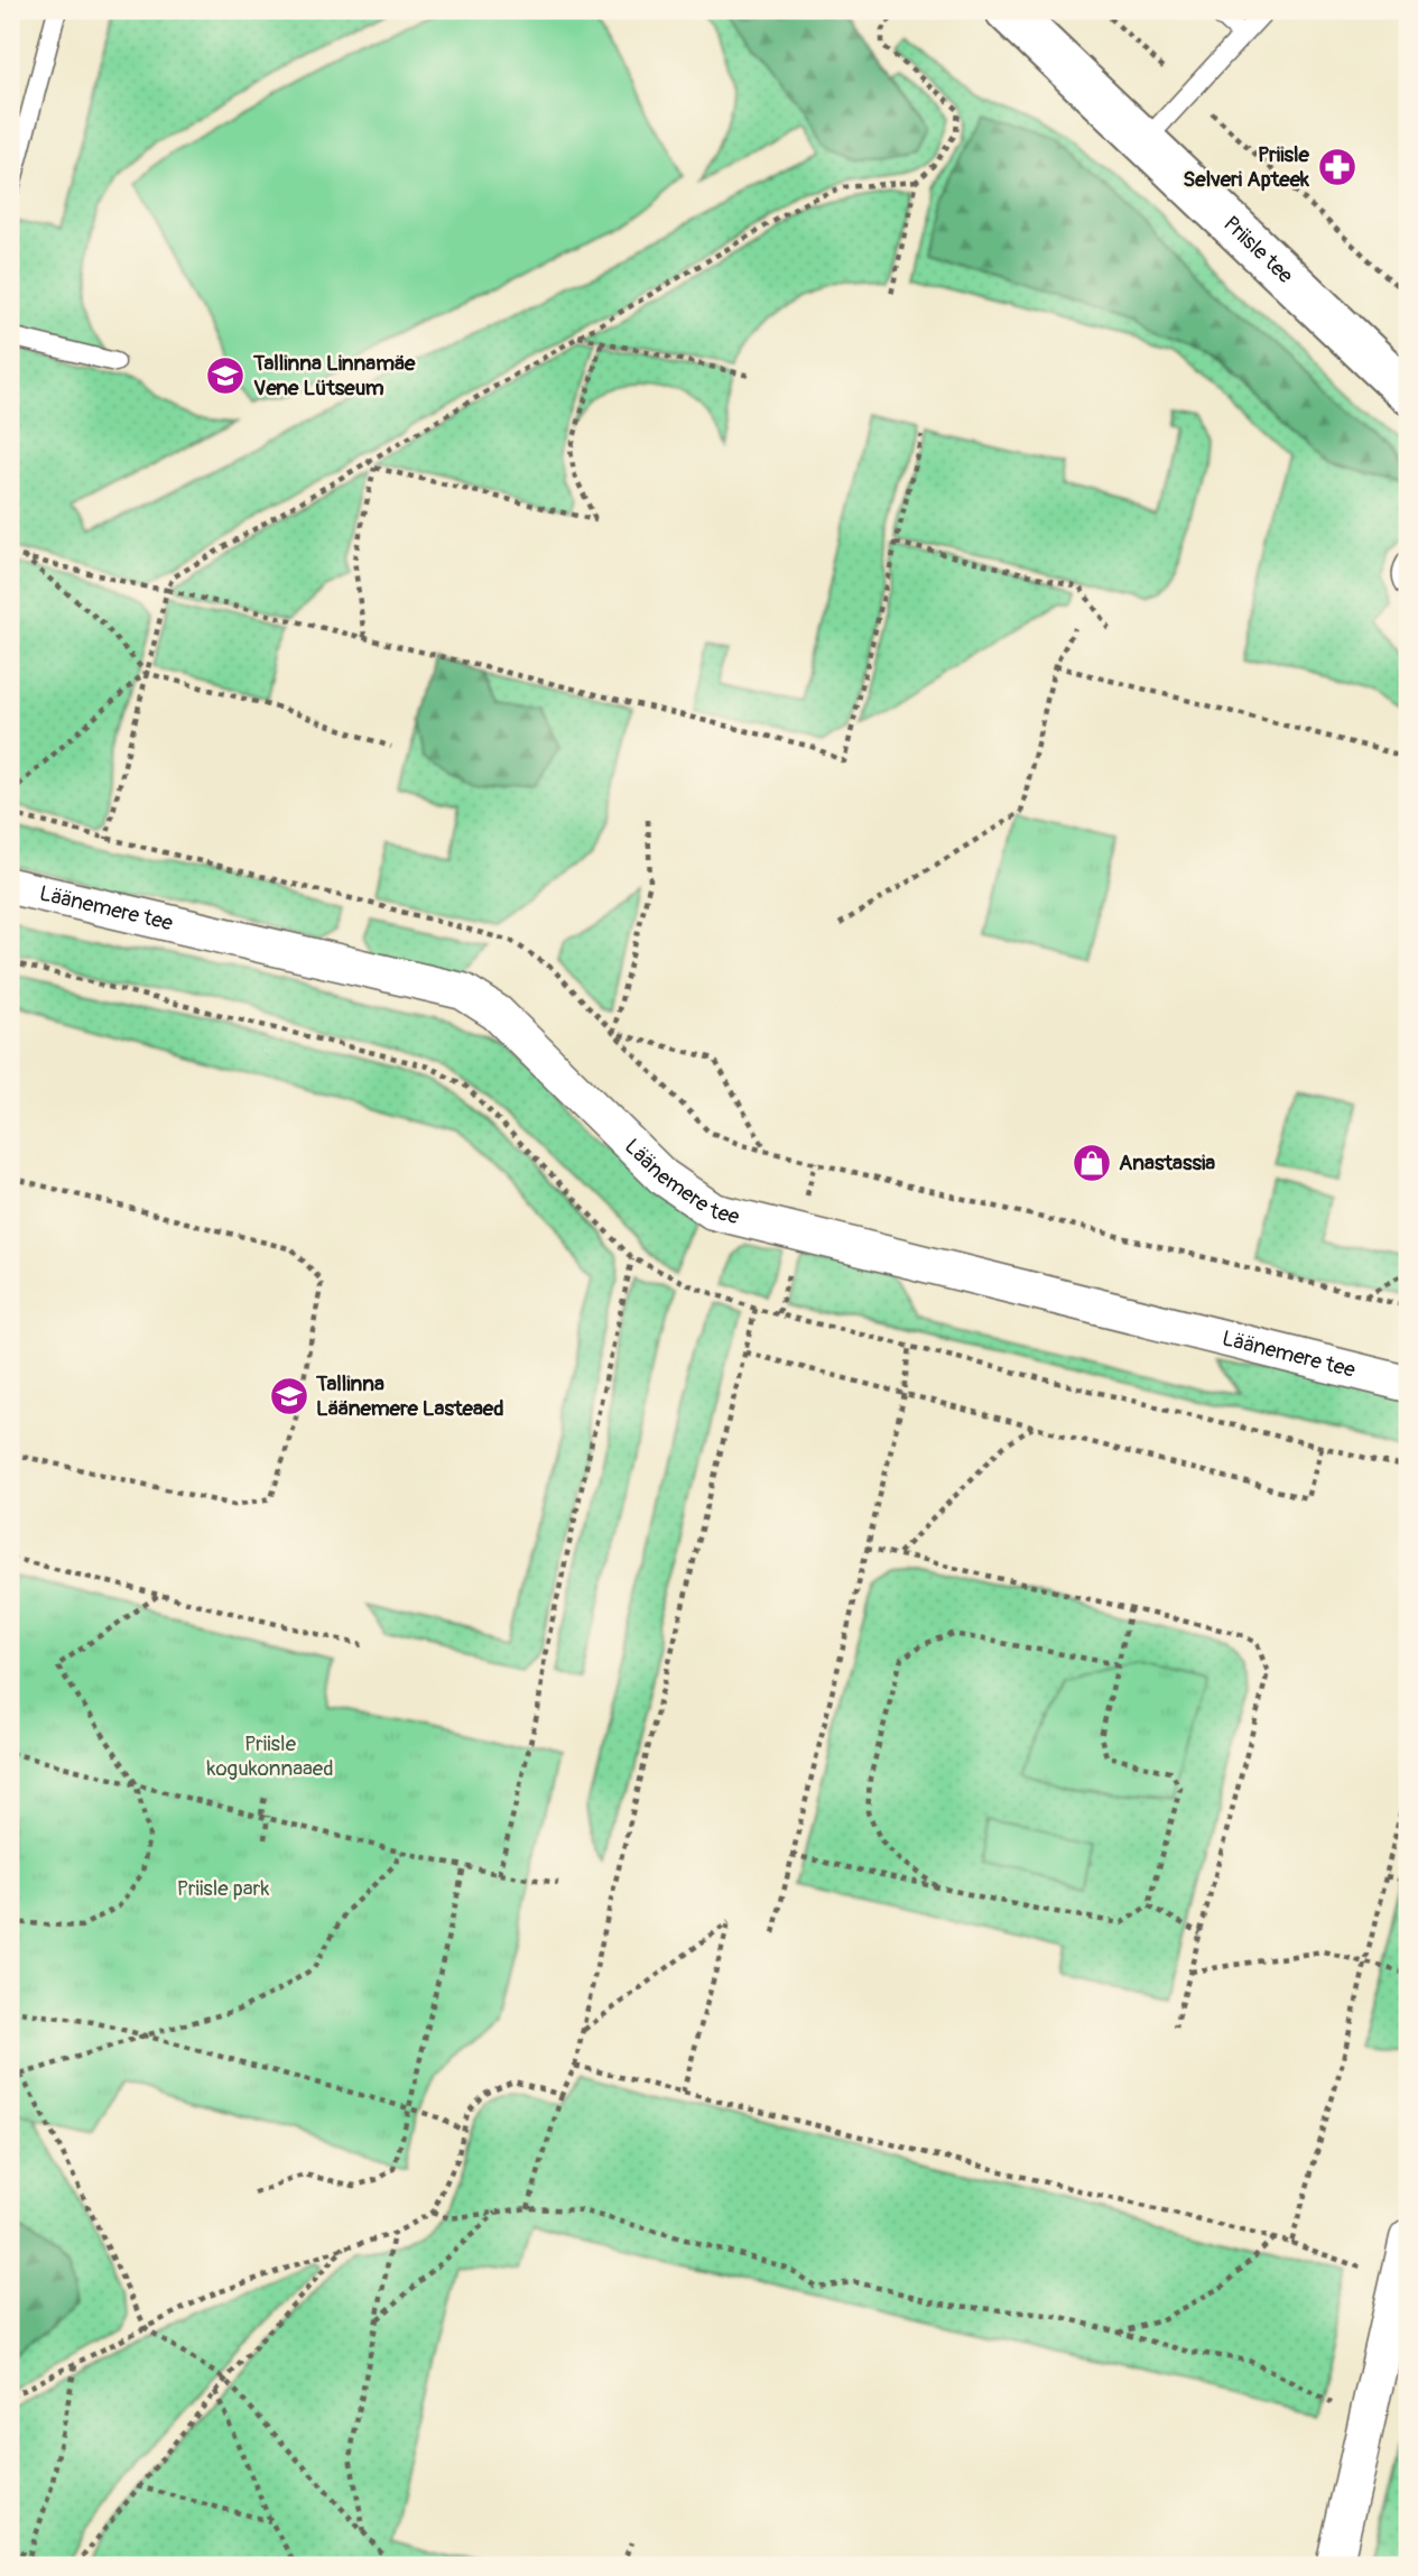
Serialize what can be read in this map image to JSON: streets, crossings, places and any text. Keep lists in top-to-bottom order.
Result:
{
  "streets": {
    "street": ["Priisle tee", "Läänemere tee"]
  },
  "parks": ["Priisle kogukonnaaed", "Priisle park"],
  "places": {
    "pharmacy": ["Priisle Selveri Apteek"],
    "school or university": ["Tallinna Linnamäe Vene Lütseum", "Tallinna Läänemere Lasteaed"],
    "shop": ["Anastassia"]
  }
}
